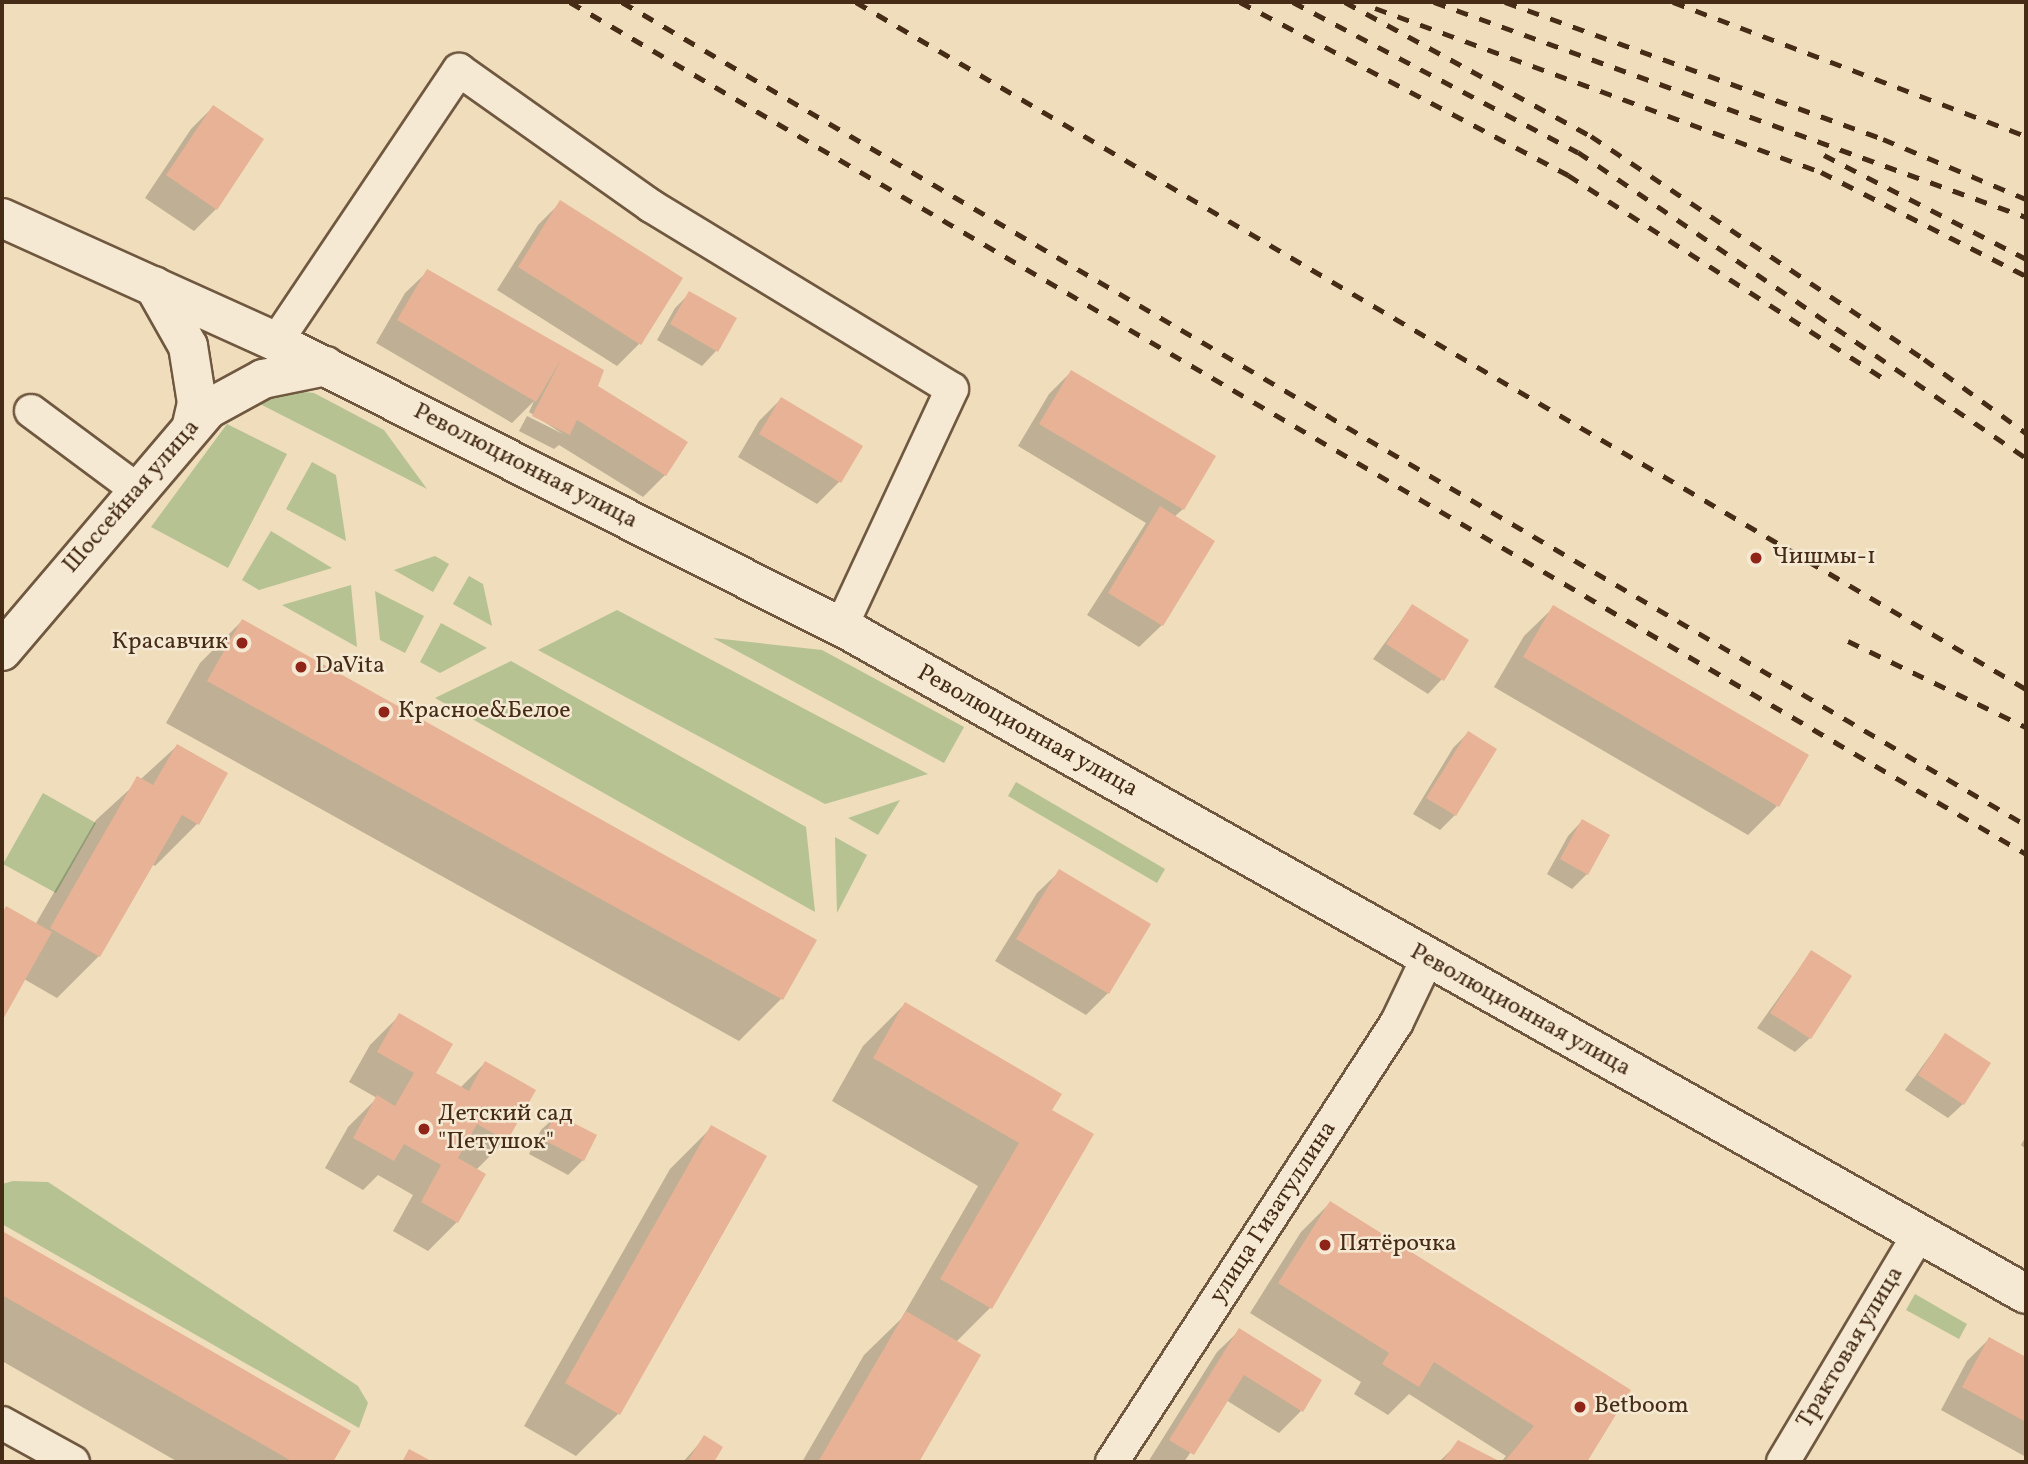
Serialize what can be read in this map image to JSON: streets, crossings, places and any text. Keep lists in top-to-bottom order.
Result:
{
  "streets": {
    "main road": ["Революционная улица", "Шоссейная улица"],
    "street": ["улица Гизатуллина", "Трактовая улица"]
  },
  "crossings": [
    ["Революционная улица", "Шоссейная улица"],
    ["Революционная улица", "улица Гизатуллина"],
    ["Революционная улица", "Трактовая улица"]
  ],
  "places": [
    "Чишмы-1",
    "Красавчик",
    "DaVita",
    "Красное&Белое",
    "Детский сад \"Петушок\"",
    "Пятёрочка",
    "Betboom"
  ]
}
